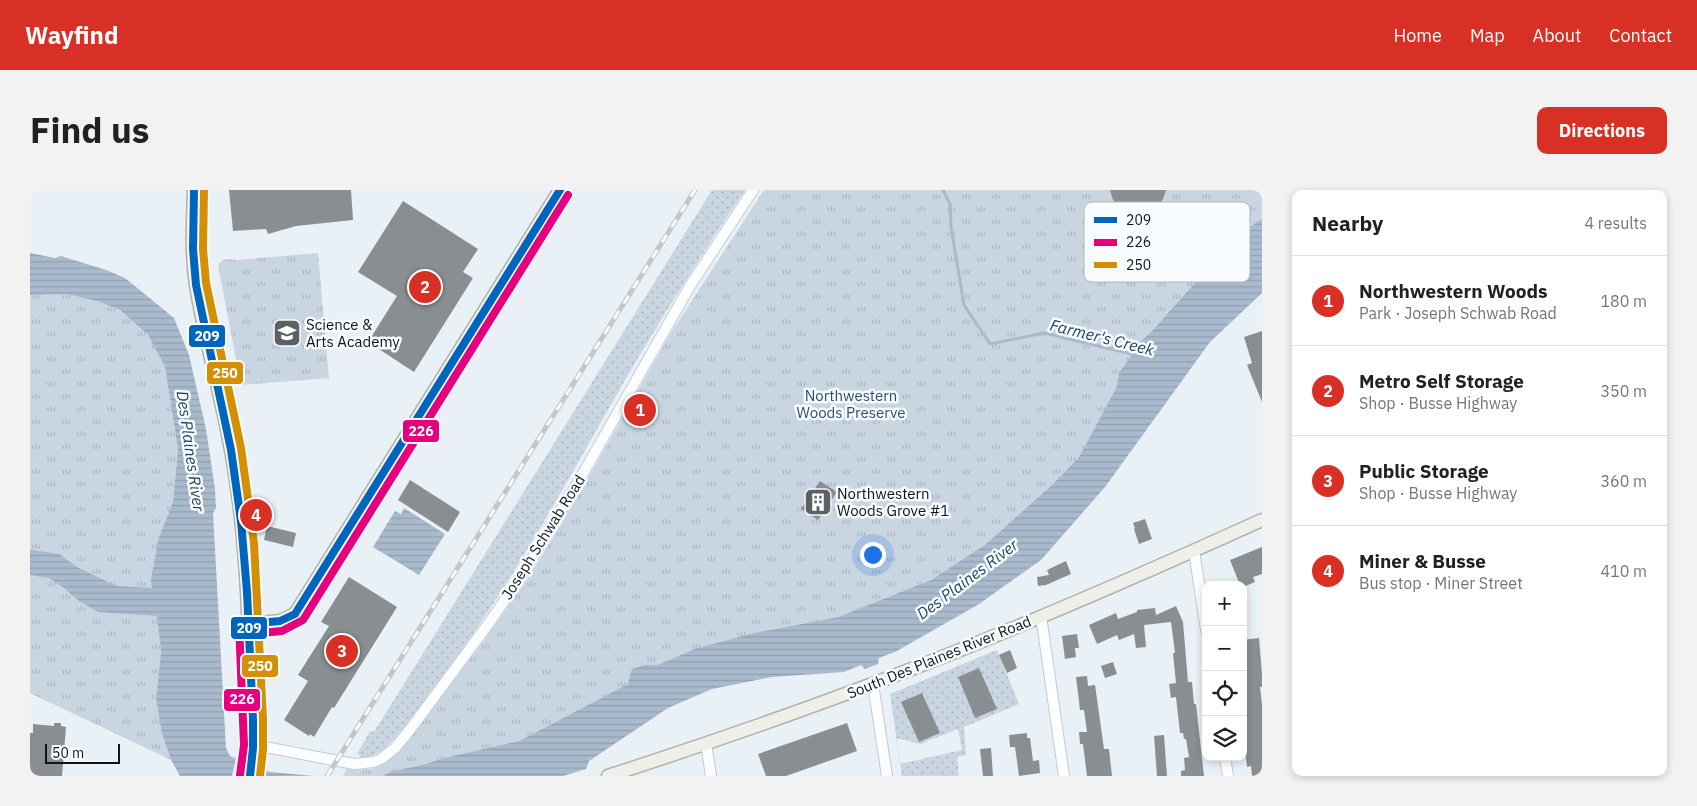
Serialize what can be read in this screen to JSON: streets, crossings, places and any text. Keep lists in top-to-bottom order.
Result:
{
  "streets": {
    "main road": ["South Des Plaines River Road"],
    "street": ["Joseph Schwab Road"]
  },
  "water": ["Farmer's Creek", "Des Plaines River"],
  "parks": ["Northwestern Woods Preserve"],
  "places": {
    "school or university": ["Science & Arts Academy"],
    "building": ["Northwestern Woods Grove #1"]
  },
  "lines": ["transit line 209", "transit line 250", "transit line 226"],
  "legend": ["209", "226", "250"],
  "scale_bar": "50 m",
  "page": {
    "header": "Wayfind",
    "nav": [
      "Home",
      "Map",
      "About",
      "Contact"
    ],
    "title": "Find us",
    "buttons": "Directions",
    "heading": ["Nearby", "4 results"],
    "list": [
      {
        "mark": "1",
        "name": "Northwestern Woods",
        "note": "Park · Joseph Schwab Road",
        "value": "180 m"
      },
      {
        "mark": "2",
        "name": "Metro Self Storage",
        "note": "Shop · Busse Highway",
        "value": "350 m"
      },
      {
        "mark": "3",
        "name": "Public Storage",
        "note": "Shop · Busse Highway",
        "value": "360 m"
      },
      {
        "mark": "4",
        "name": "Miner & Busse",
        "note": "Bus stop · Miner Street",
        "value": "410 m"
      }
    ],
    "pins": [
      "2",
      "1",
      "4",
      "3"
    ],
    "map_buttons": ["+", "−"],
    "scale": "50 m"
  }
}
